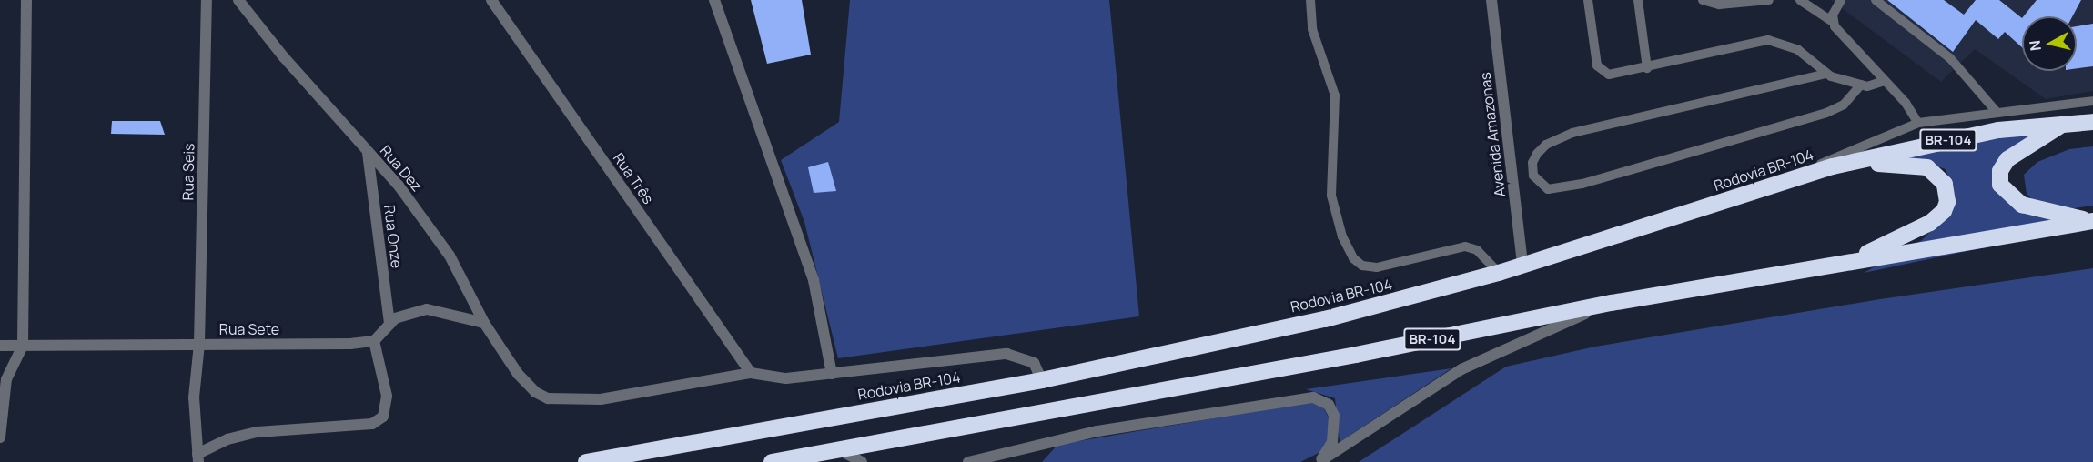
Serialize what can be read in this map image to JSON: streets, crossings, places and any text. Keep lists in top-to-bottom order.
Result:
{
  "streets": {
    "highway": ["BR-104", "Rodovia BR-104"],
    "street": [
      "Avenida Amazonas",
      "Rua Dez",
      "Rua Seis",
      "Rua Três",
      "Rua Onze",
      "Rua Sete"
    ]
  },
  "crossings": [
    ["Avenida Amazonas", "Rodovia BR-104"],
    ["Rua Dez", "Rodovia BR-104"],
    ["Rua Dez", "Rua Três"],
    ["Rua Dez", "Rua Onze"],
    ["Rua Seis", "Rua Sete"]
  ],
  "north": "left"
}
